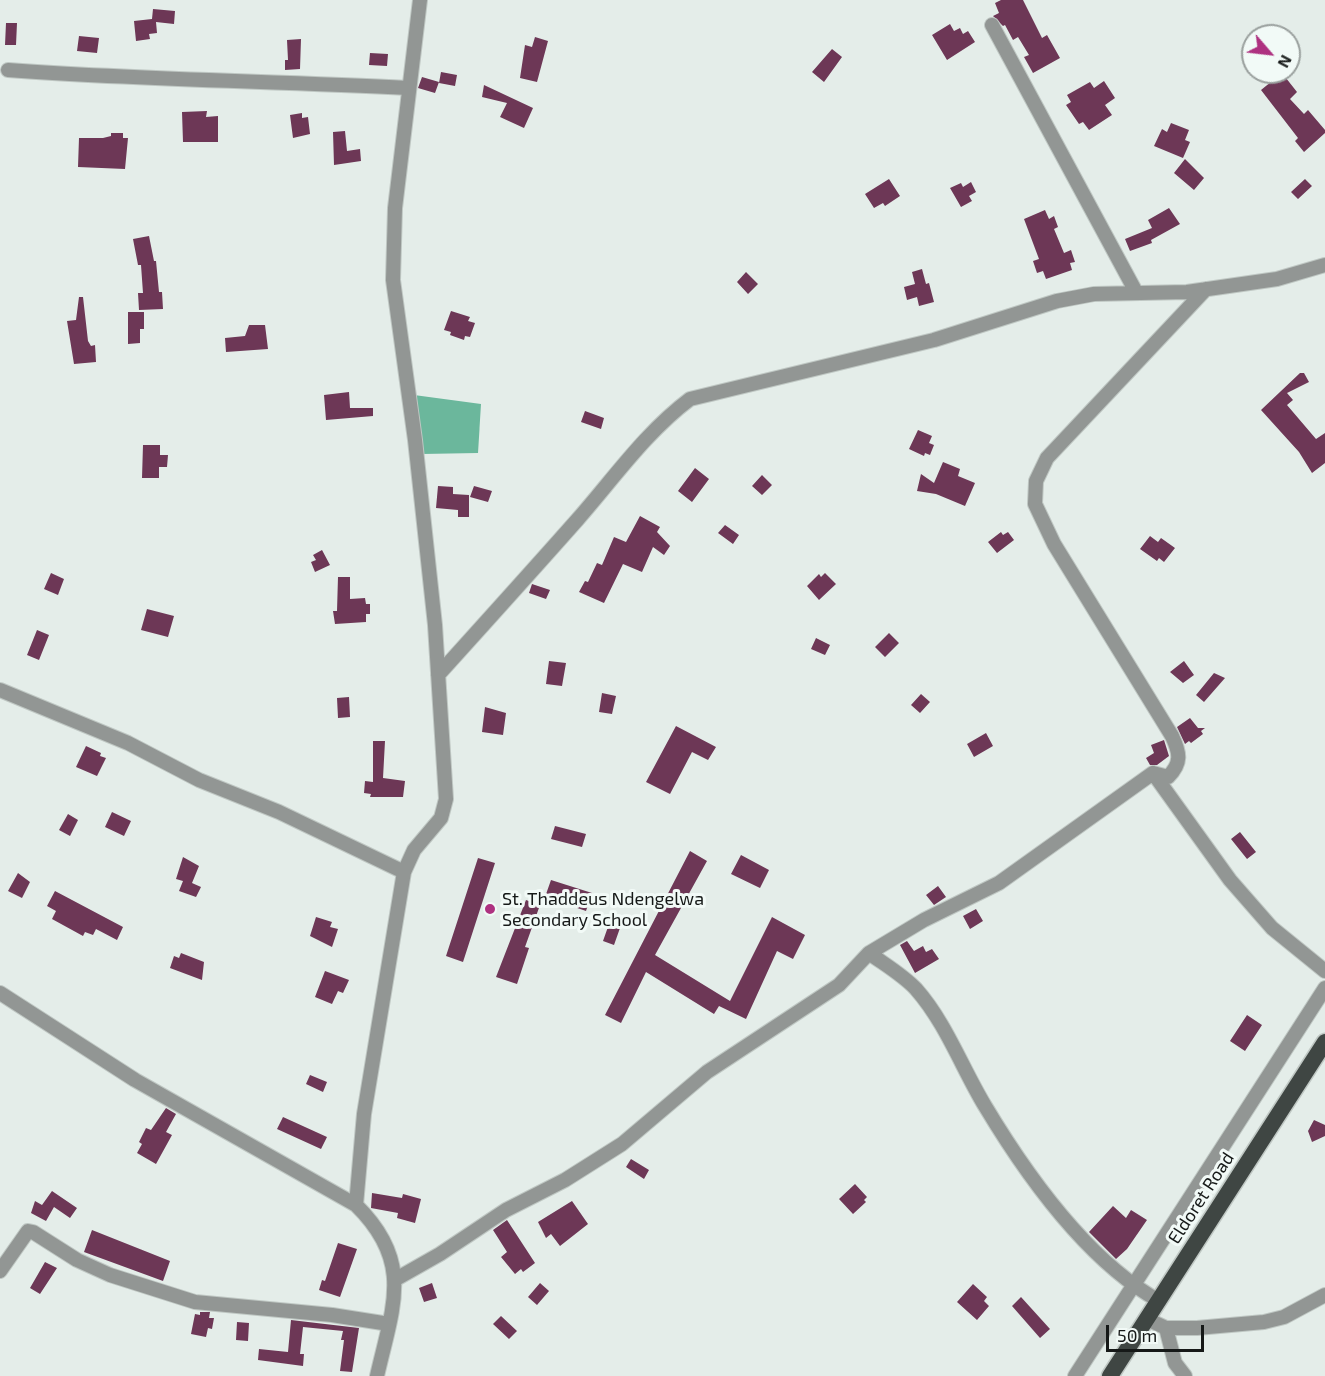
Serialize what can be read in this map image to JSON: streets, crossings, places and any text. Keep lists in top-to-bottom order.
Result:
{
  "streets": {
    "highway": ["Eldoret Road"]
  },
  "places": ["St. Thaddeus Ndengelwa Secondary School"],
  "scale_bar": "50 m",
  "north": "bottom right"
}
